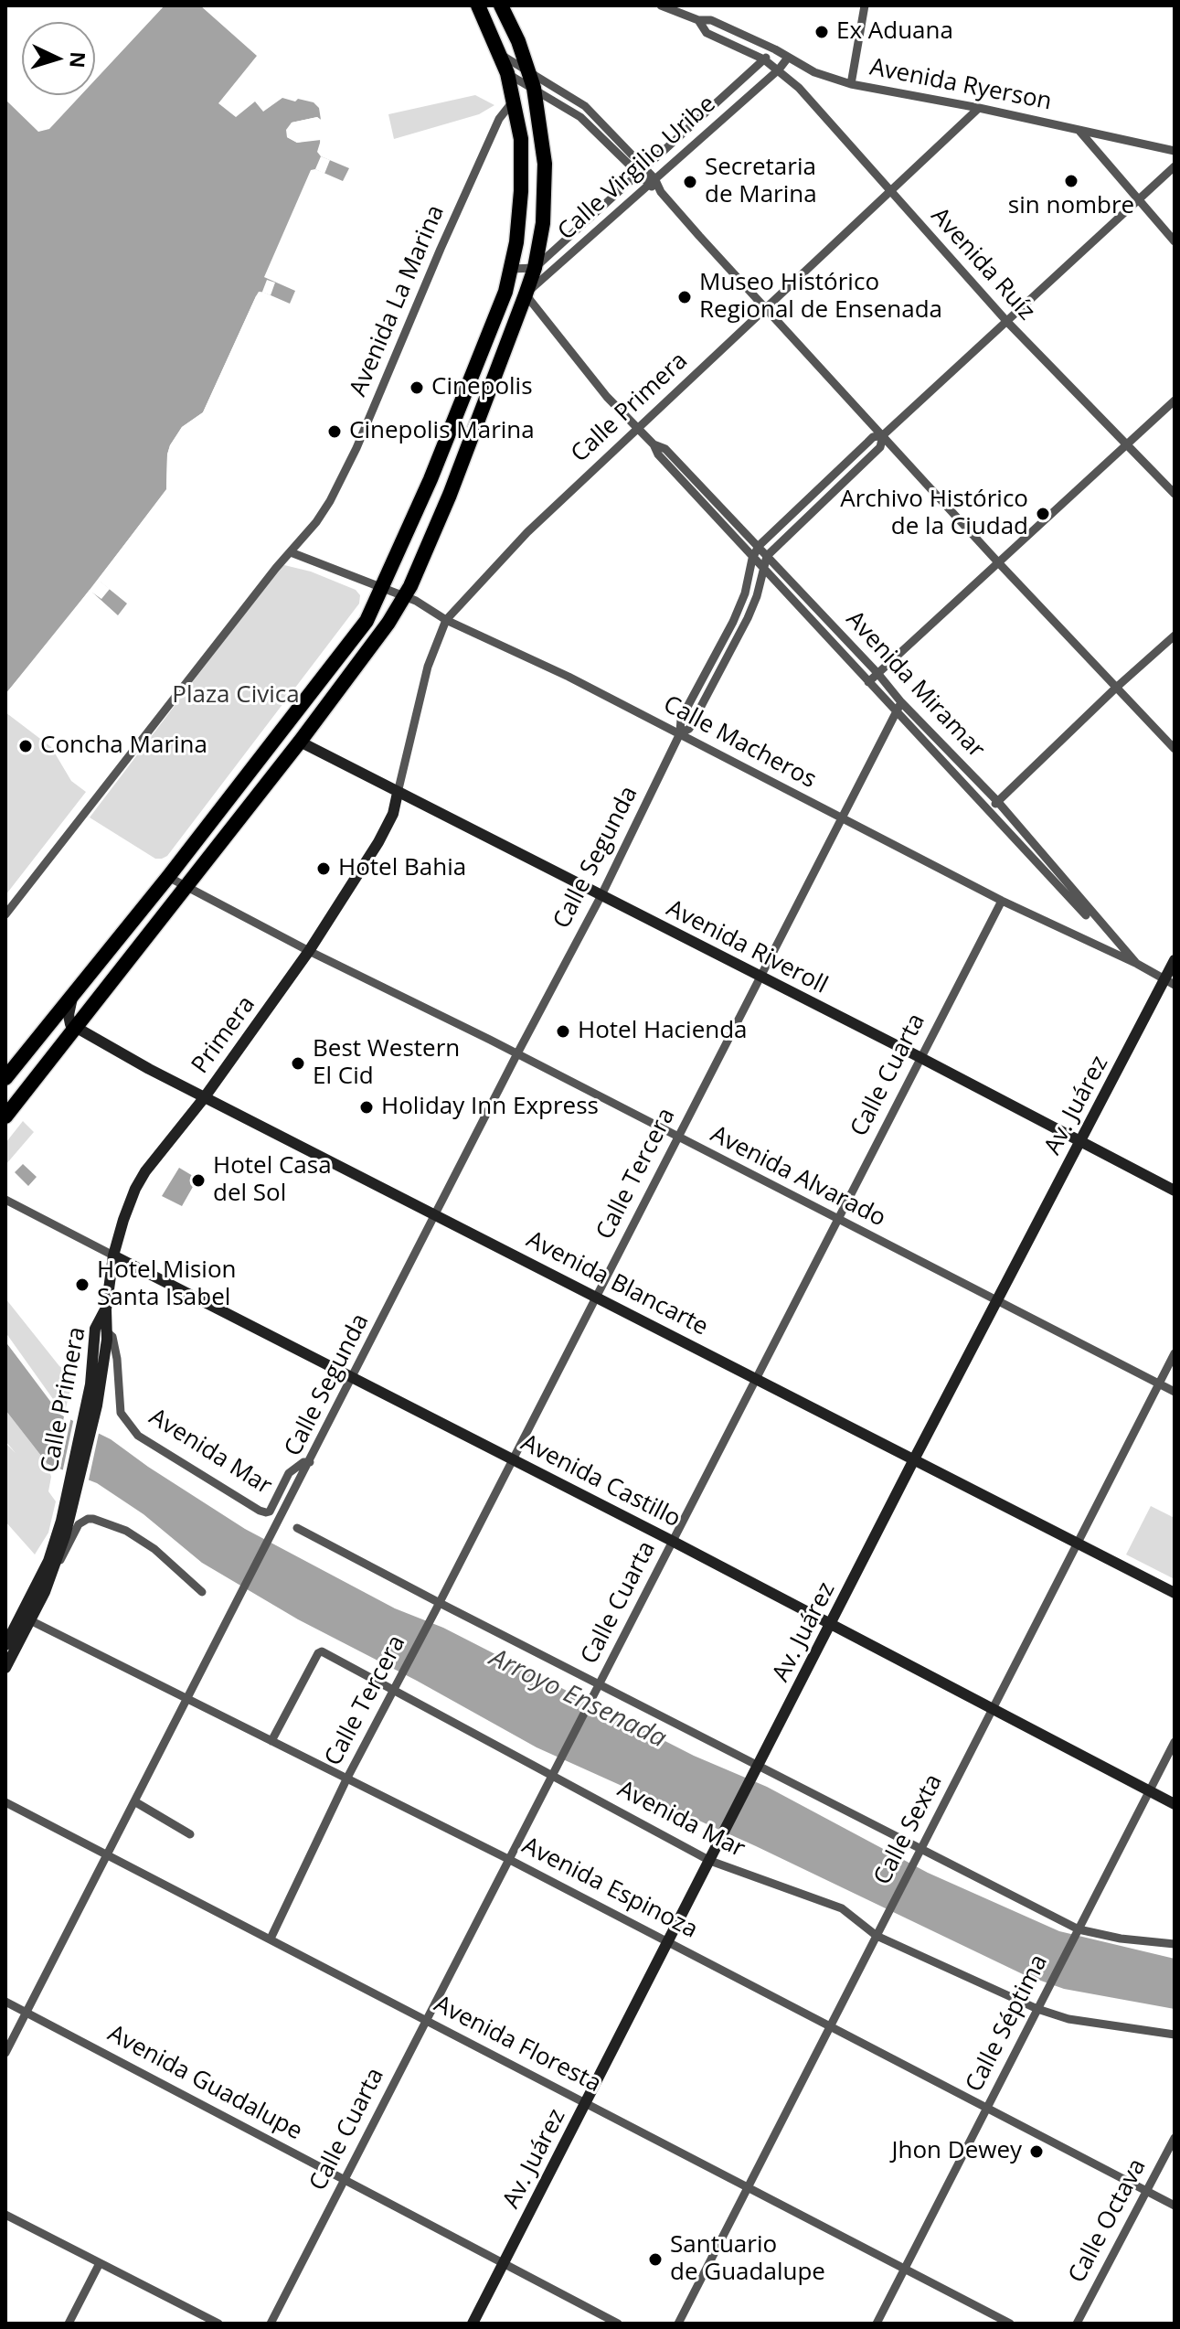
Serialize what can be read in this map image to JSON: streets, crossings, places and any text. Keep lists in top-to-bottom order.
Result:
{
  "streets": {
    "main road": [
      "Calle Primera",
      "Avenida Riveroll",
      "Primera",
      "Av. Juárez",
      "Avenida Blancarte",
      "Avenida Castillo"
    ],
    "street": [
      "Avenida Ryerson",
      "Calle Virgilio Uribe",
      "Avenida Ruíz",
      "Avenida La Marina",
      "Avenida Miramar",
      "Calle Macheros",
      "Calle Segunda",
      "Calle Cuarta",
      "Calle Tercera",
      "Avenida Alvarado",
      "Avenida Mar",
      "Calle Sexta",
      "Avenida Espinoza",
      "Calle Séptima",
      "Avenida Floresta",
      "Avenida Guadalupe",
      "Calle Octava"
    ]
  },
  "crossings": [
    ["Avenida Ryerson", "Calle Virgilio Uribe"],
    ["Avenida Ryerson", "Calle Primera"],
    ["Calle Virgilio Uribe", "Avenida Ruíz"],
    ["Calle Virgilio Uribe", "Avenida Miramar"],
    ["Avenida Ruíz", "Calle Primera"],
    ["Avenida La Marina", "Calle Macheros"],
    ["Calle Primera", "Avenida Miramar"],
    ["Calle Primera", "Calle Macheros"],
    ["Calle Primera", "Avenida Riveroll"],
    ["Calle Primera", "Primera"],
    ["Calle Primera", "Avenida Mar"],
    ["Calle Primera", "Avenida Espinoza"],
    ["Avenida Miramar", "Calle Macheros"],
    ["Avenida Miramar", "Calle Tercera"],
    ["Calle Macheros", "Calle Segunda"],
    ["Calle Macheros", "Calle Cuarta"],
    ["Calle Macheros", "Av. Juárez"],
    ["Calle Macheros", "Calle Tercera"],
    ["Calle Segunda", "Avenida Riveroll"],
    ["Calle Segunda", "Avenida Alvarado"],
    ["Calle Segunda", "Avenida Blancarte"],
    ["Calle Segunda", "Avenida Mar"],
    ["Calle Segunda", "Avenida Castillo"],
    ["Calle Segunda", "Avenida Espinoza"],
    ["Calle Segunda", "Avenida Floresta"],
    ["Calle Segunda", "Avenida Guadalupe"],
    ["Avenida Riveroll", "Primera"],
    ["Avenida Riveroll", "Calle Cuarta"],
    ["Avenida Riveroll", "Av. Juárez"],
    ["Avenida Riveroll", "Calle Tercera"],
    ["Primera", "Avenida Alvarado"],
    ["Primera", "Avenida Blancarte"],
    ["Primera", "Avenida Castillo"],
    ["Calle Cuarta", "Avenida Alvarado"],
    ["Calle Cuarta", "Avenida Blancarte"],
    ["Calle Cuarta", "Avenida Mar"],
    ["Calle Cuarta", "Avenida Castillo"],
    ["Calle Cuarta", "Avenida Espinoza"],
    ["Calle Cuarta", "Avenida Floresta"],
    ["Calle Cuarta", "Avenida Guadalupe"],
    ["Av. Juárez", "Avenida Alvarado"],
    ["Av. Juárez", "Avenida Blancarte"],
    ["Av. Juárez", "Avenida Mar"],
    ["Av. Juárez", "Avenida Castillo"],
    ["Av. Juárez", "Avenida Espinoza"],
    ["Av. Juárez", "Avenida Floresta"],
    ["Av. Juárez", "Avenida Guadalupe"],
    ["Calle Tercera", "Avenida Alvarado"],
    ["Calle Tercera", "Avenida Blancarte"],
    ["Calle Tercera", "Avenida Mar"],
    ["Calle Tercera", "Avenida Castillo"],
    ["Calle Tercera", "Avenida Espinoza"],
    ["Calle Tercera", "Avenida Floresta"],
    ["Avenida Alvarado", "Calle Sexta"],
    ["Avenida Blancarte", "Calle Sexta"],
    ["Avenida Mar", "Calle Sexta"],
    ["Avenida Mar", "Avenida Espinoza"],
    ["Avenida Mar", "Calle Séptima"],
    ["Avenida Castillo", "Calle Sexta"],
    ["Avenida Castillo", "Calle Séptima"],
    ["Calle Sexta", "Avenida Espinoza"],
    ["Calle Sexta", "Avenida Floresta"],
    ["Avenida Espinoza", "Calle Séptima"],
    ["Avenida Espinoza", "Calle Octava"],
    ["Calle Séptima", "Avenida Floresta"]
  ],
  "water": ["Arroyo Ensenada"],
  "parks": ["Plaza Civica"],
  "places": [
    "Ex Aduana",
    "sin nombre",
    "Secretaria de Marina",
    "Museo Histórico Regional de Ensenada",
    "Cinepolis",
    "Cinepolis Marina",
    "Archivo Histórico de la Ciudad",
    "Concha Marina",
    "Hotel Bahia",
    "Hotel Hacienda",
    "Best Western El Cid",
    "Holiday Inn Express",
    "Hotel Casa del Sol",
    "Hotel Mision Santa Isabel",
    "Jhon Dewey",
    "Santuario de Guadalupe"
  ],
  "north": "right"
}
